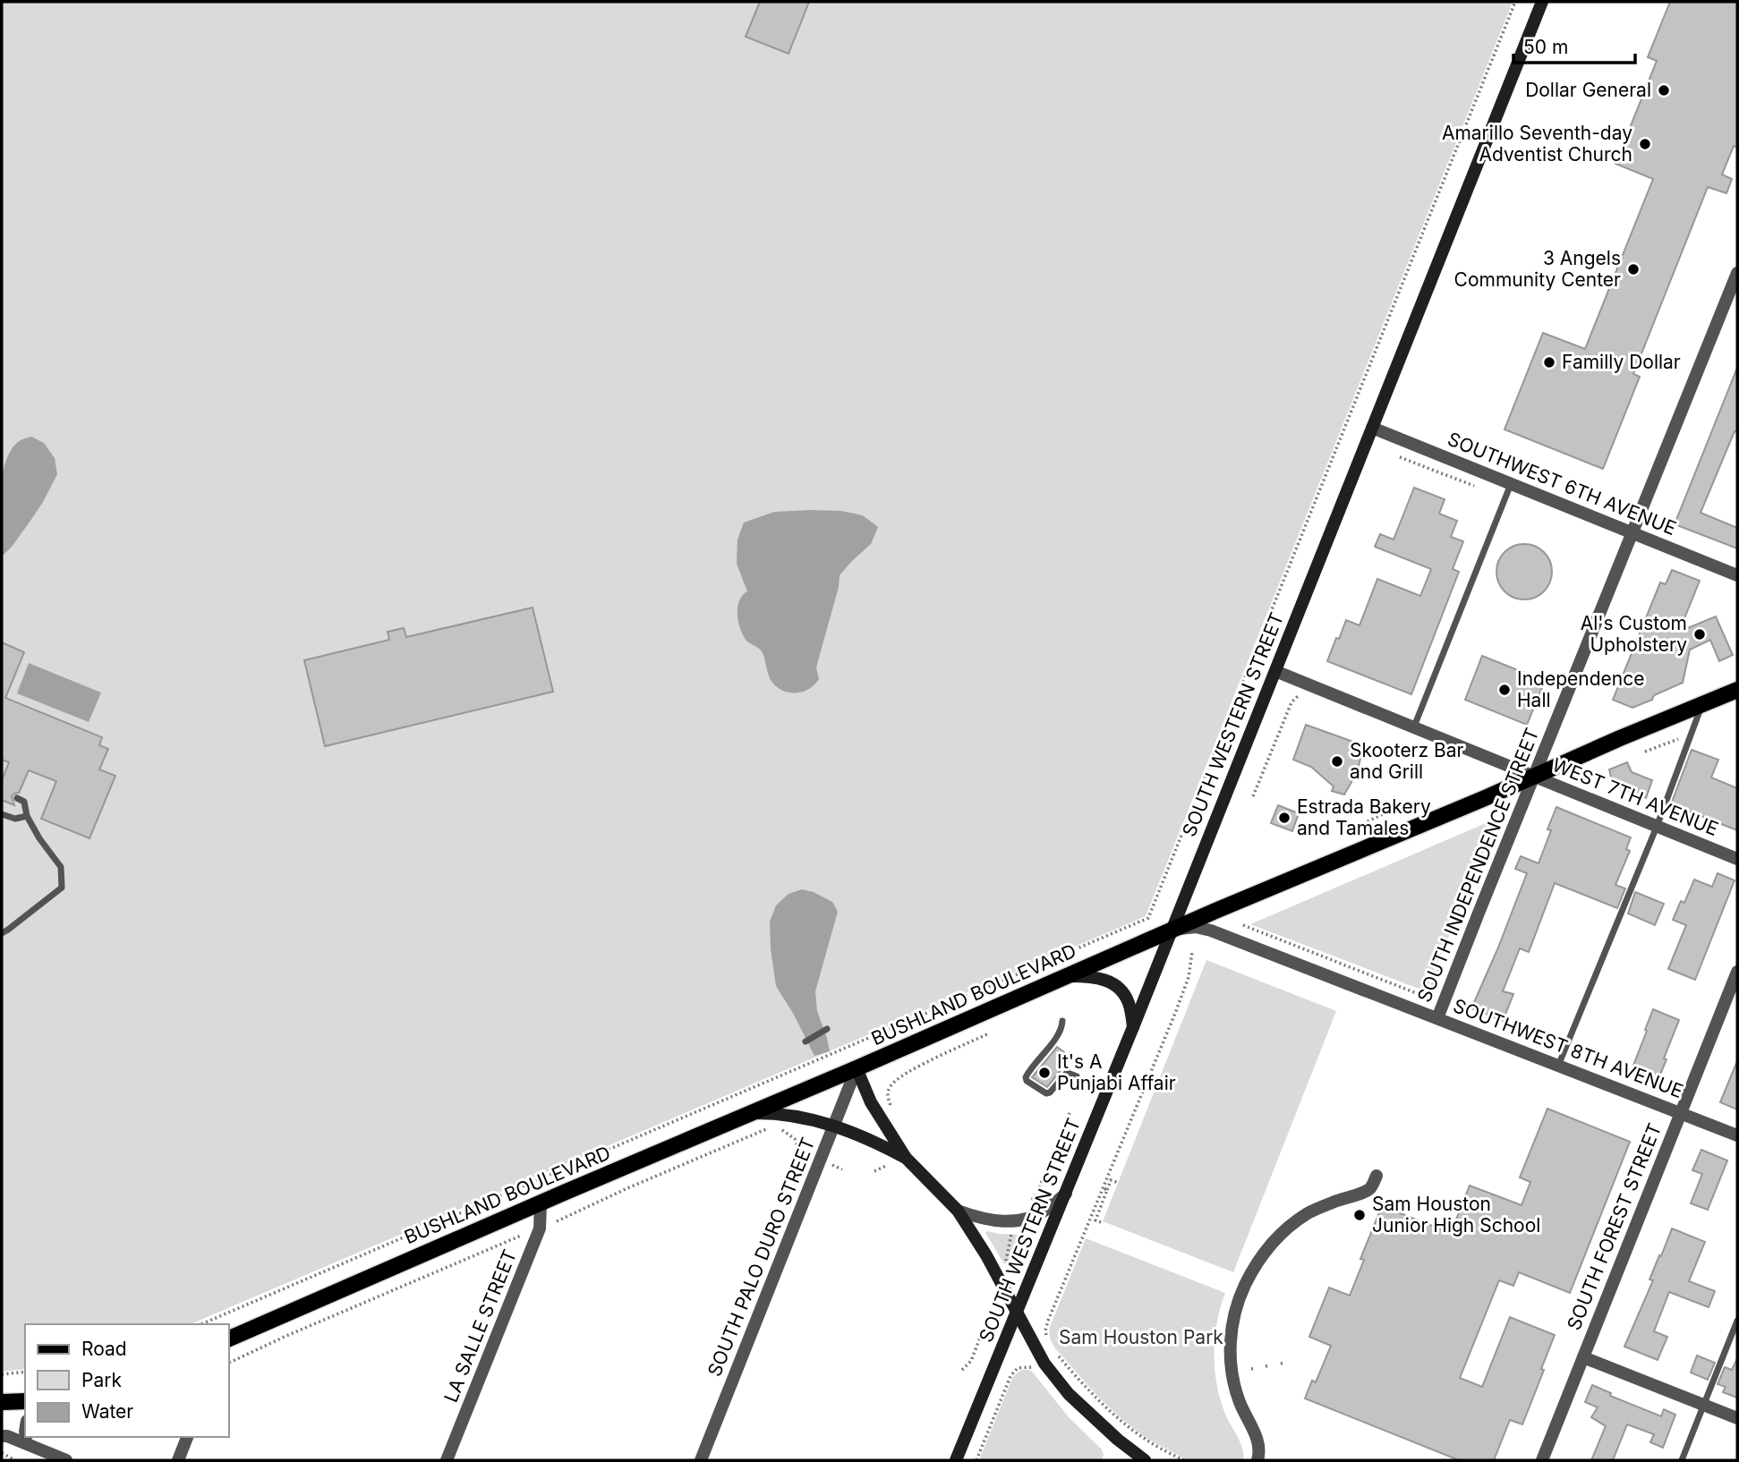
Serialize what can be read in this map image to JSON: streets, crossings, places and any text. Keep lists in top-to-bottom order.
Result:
{
  "streets": {
    "main road": ["SOUTH WESTERN STREET", "BUSHLAND BOULEVARD"],
    "street": [
      "SOUTHWEST 6TH AVENUE",
      "WEST 7TH AVENUE",
      "SOUTH INDEPENDENCE STREET",
      "SOUTHWEST 8TH AVENUE",
      "SOUTH FOREST STREET",
      "SOUTH PALO DURO STREET",
      "LA SALLE STREET"
    ]
  },
  "crossings": [
    ["SOUTHWEST 6TH AVENUE", "SOUTH WESTERN STREET"],
    ["SOUTHWEST 6TH AVENUE", "SOUTH INDEPENDENCE STREET"],
    ["SOUTH WESTERN STREET", "WEST 7TH AVENUE"],
    ["SOUTH WESTERN STREET", "BUSHLAND BOULEVARD"],
    ["SOUTH WESTERN STREET", "SOUTHWEST 8TH AVENUE"],
    ["WEST 7TH AVENUE", "SOUTH INDEPENDENCE STREET"],
    ["WEST 7TH AVENUE", "BUSHLAND BOULEVARD"],
    ["SOUTH INDEPENDENCE STREET", "BUSHLAND BOULEVARD"],
    ["SOUTH INDEPENDENCE STREET", "SOUTHWEST 8TH AVENUE"],
    ["BUSHLAND BOULEVARD", "SOUTHWEST 8TH AVENUE"],
    ["BUSHLAND BOULEVARD", "SOUTH PALO DURO STREET"],
    ["BUSHLAND BOULEVARD", "LA SALLE STREET"],
    ["SOUTHWEST 8TH AVENUE", "SOUTH FOREST STREET"]
  ],
  "parks": ["Sam Houston Park"],
  "places": [
    "Dollar General",
    "Amarillo Seventh-day Adventist Church",
    "3 Angels Community Center",
    "Familly Dollar",
    "Al's Custom Upholstery",
    "Independence Hall",
    "Skooterz Bar and Grill",
    "Estrada Bakery and Tamales",
    "It's A Punjabi Affair",
    "Sam Houston Junior High School"
  ],
  "legend": ["Road", "Park", "Water"],
  "scale_bar": "50 m"
}
